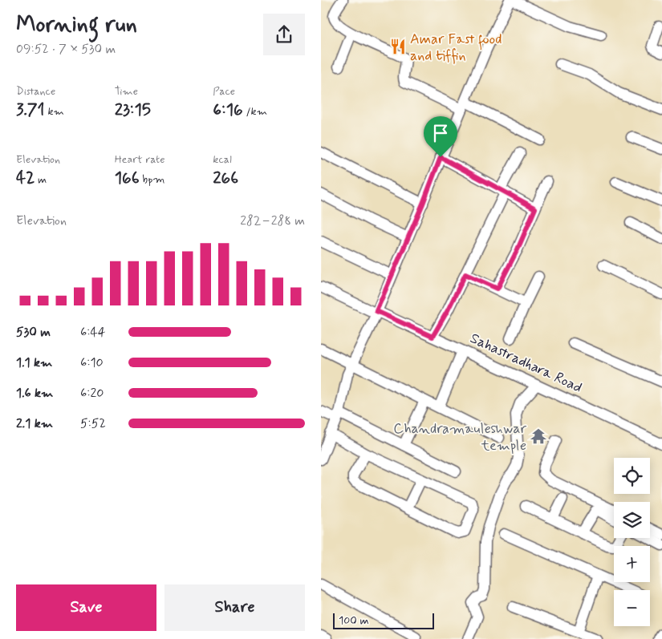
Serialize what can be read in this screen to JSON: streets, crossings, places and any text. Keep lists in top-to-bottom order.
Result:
{
  "streets": {
    "street": ["Sahastradhara Road"]
  },
  "places": {
    "restaurant": ["Amar Fast food and tiffin"],
    "temple": ["Chandramauleshwar temple"]
  },
  "scale_bar": "100 m",
  "page": {
    "heading": ["Morning run", "09:52 · 7 × 530 m"],
    "stats": [
      ["Distance", "3.71 km"],
      ["Time", "23:15"],
      ["Pace", "6:16 /km"],
      ["Elevation", "42 m"],
      ["Heart rate", "166 bpm"],
      ["kcal", "266"]
    ],
    "chart": ["Elevation", "282–288 m"],
    "list": [
      {
        "name": "530 m",
        "note": "6:44"
      },
      {
        "name": "1.1 km",
        "note": "6:10"
      },
      {
        "name": "1.6 km",
        "note": "6:20"
      },
      {
        "name": "2.1 km",
        "note": "5:52"
      }
    ],
    "map_buttons": ["+", "−"],
    "buttons": ["Save", "Share"],
    "scale": "100 m"
  }
}
